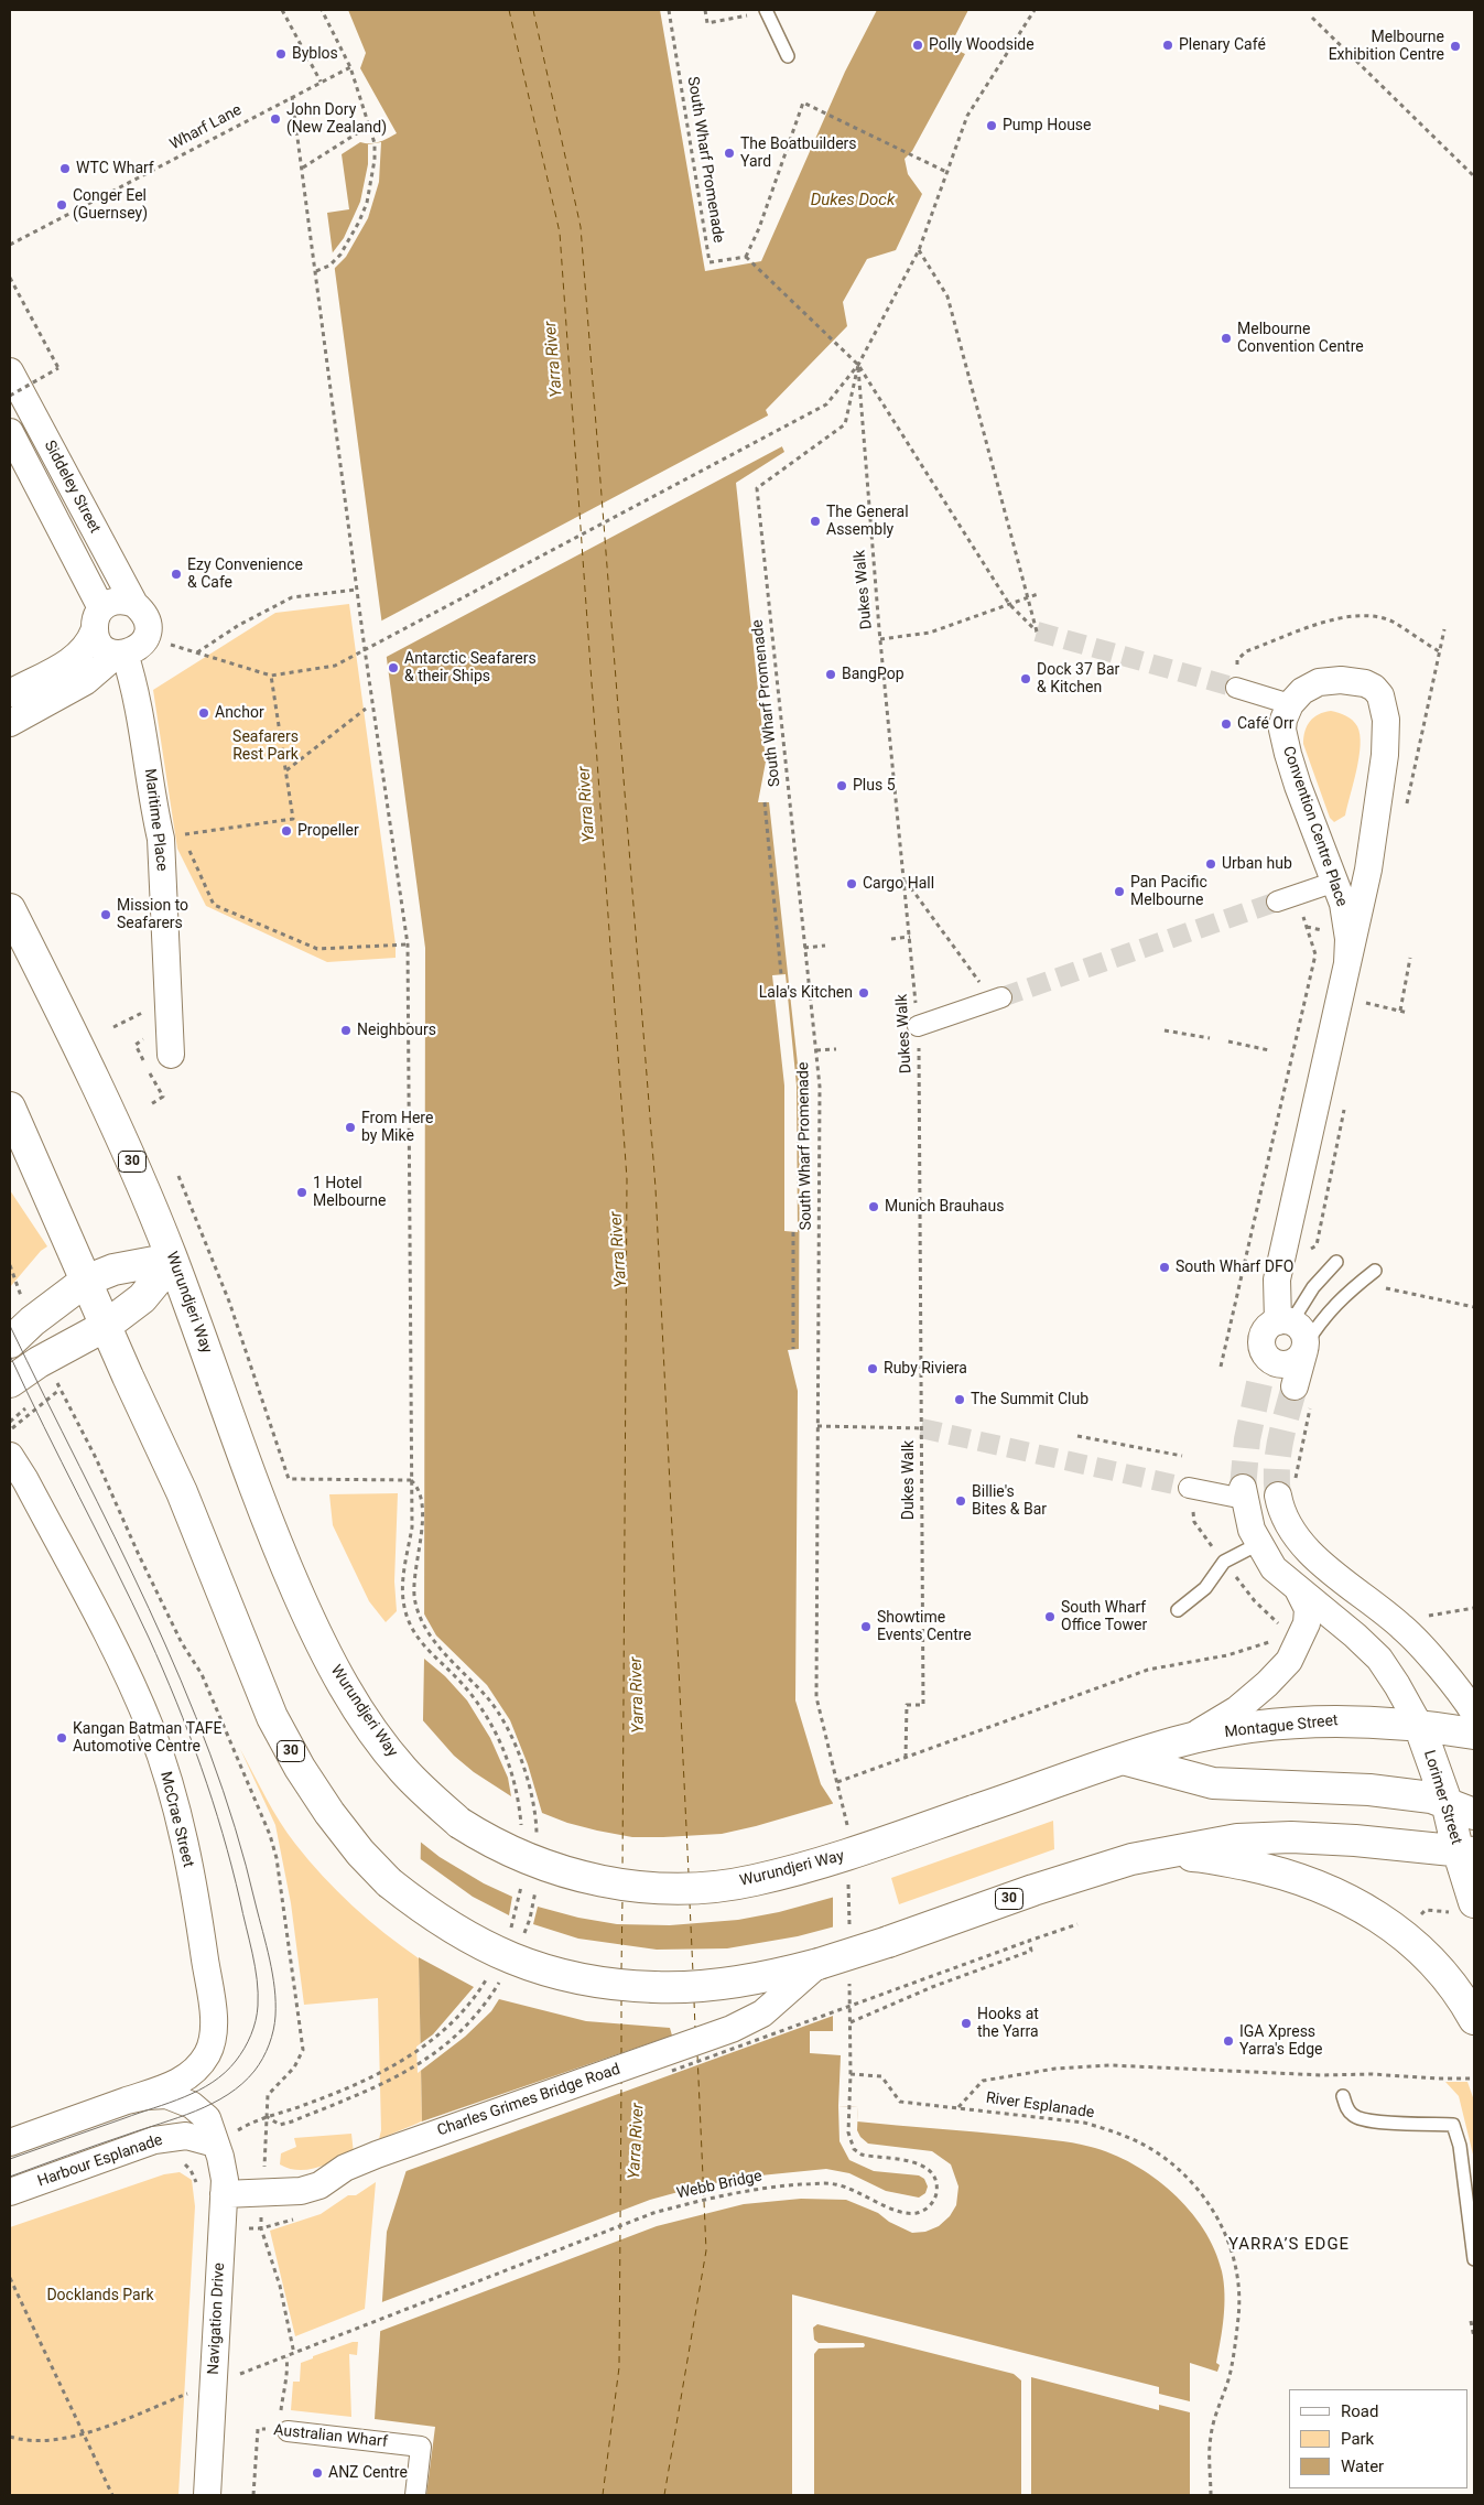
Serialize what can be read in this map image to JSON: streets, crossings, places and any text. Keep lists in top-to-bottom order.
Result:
{
  "streets": {
    "main road": [
      "30",
      "Wurundjeri Way",
      "Montague Street",
      "Lorimer Street"
    ],
    "street": [
      "Siddeley Street",
      "Maritime Place",
      "Convention Centre Place",
      "McCrae Street",
      "Charles Grimes Bridge Road",
      "Harbour Esplanade",
      "Navigation Drive",
      "Australian Wharf"
    ],
    "path": [
      "Wharf Lane",
      "South Wharf Promenade",
      "Dukes Walk",
      "River Esplanade",
      "Webb Bridge"
    ]
  },
  "crossings": [
    ["South Wharf Promenade", "Dukes Walk"],
    ["Siddeley Street", "Maritime Place"],
    ["30", "Lorimer Street"],
    ["30", "Charles Grimes Bridge Road"],
    ["Wurundjeri Way", "Montague Street"],
    ["Montague Street", "Lorimer Street"],
    ["Charles Grimes Bridge Road", "Navigation Drive"],
    ["River Esplanade", "Webb Bridge"],
    ["Harbour Esplanade", "Navigation Drive"],
    ["Webb Bridge", "Navigation Drive"]
  ],
  "districts": ["YARRA’S EDGE"],
  "water": ["Dukes Dock", "Yarra River"],
  "parks": ["Seafarers Rest Park", "Docklands Park"],
  "places": [
    "Polly Woodside",
    "Plenary Café",
    "Melbourne Exhibition Centre",
    "Byblos",
    "John Dory (New Zealand)",
    "Pump House",
    "The Boatbuilders Yard",
    "WTC Wharf",
    "Conger Eel (Guernsey)",
    "Melbourne Convention Centre",
    "The General Assembly",
    "Ezy Convenience & Cafe",
    "Antarctic Seafarers & their Ships",
    "BangPop",
    "Dock 37 Bar & Kitchen",
    "Anchor",
    "Café Orr",
    "Plus 5",
    "Propeller",
    "Urban hub",
    "Cargo Hall",
    "Pan Pacific Melbourne",
    "Mission to Seafarers",
    "Lala's Kitchen",
    "Neighbours",
    "From Here by Mike",
    "1 Hotel Melbourne",
    "Munich Brauhaus",
    "South Wharf DFO",
    "Ruby Riviera",
    "The Summit Club",
    "Billie's Bites & Bar",
    "South Wharf Office Tower",
    "Showtime Events Centre",
    "Kangan Batman TAFE Automotive Centre",
    "Hooks at the Yarra",
    "IGA Xpress Yarra's Edge",
    "ANZ Centre"
  ],
  "legend": ["Road", "Park", "Water"]
}
